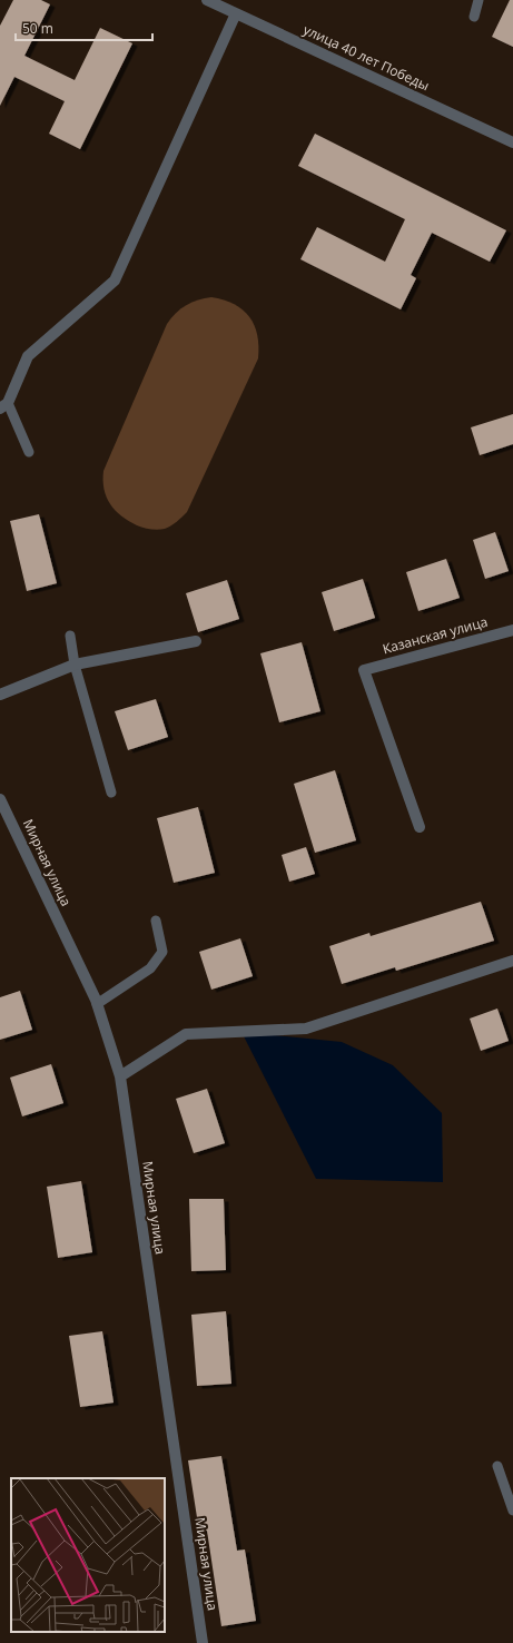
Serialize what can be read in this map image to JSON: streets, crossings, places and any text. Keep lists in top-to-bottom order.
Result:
{
  "streets": {
    "street": ["улица 40 лет Победы", "Казанская улица", "Мирная улица"]
  },
  "scale_bar": "50 m"
}
